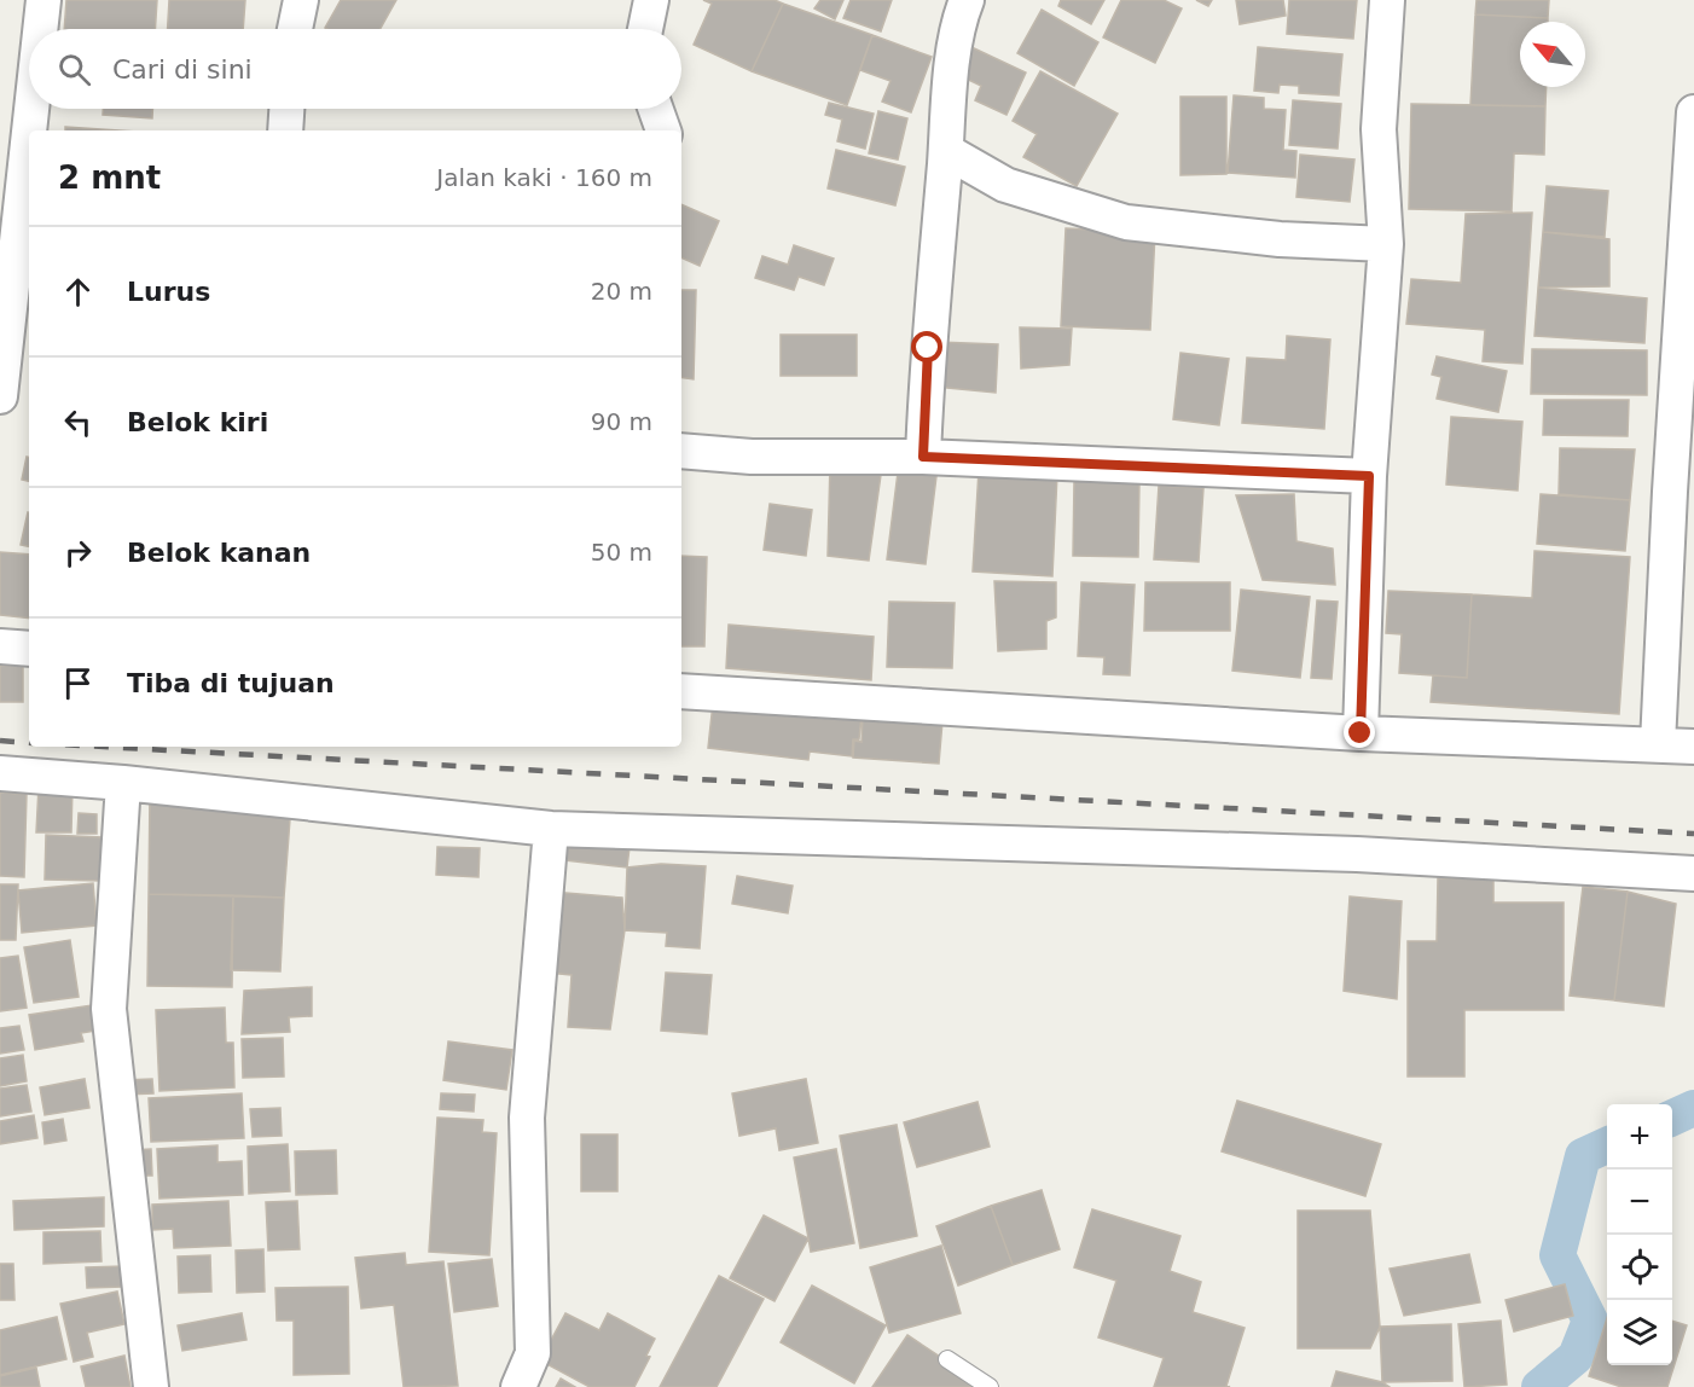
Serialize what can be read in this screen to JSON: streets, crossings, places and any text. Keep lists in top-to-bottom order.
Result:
{
  "north": "top left",
  "page": {
    "search": "Cari di sini",
    "heading": ["2 mnt", "Jalan kaki · 160 m"],
    "list": [
      ["Lurus", "20 m"],
      ["Belok kiri", "90 m"],
      ["Belok kanan", "50 m"],
      "Tiba di tujuan"
    ],
    "map_buttons": ["+", "−"]
  }
}
